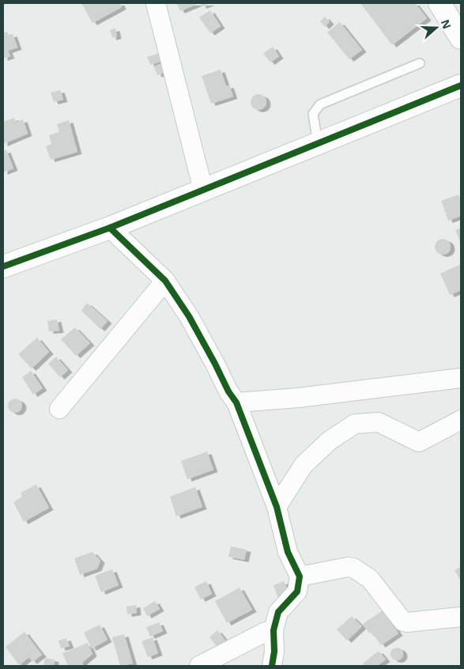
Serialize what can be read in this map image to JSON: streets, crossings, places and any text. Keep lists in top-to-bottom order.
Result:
{
  "north": "right"
}
